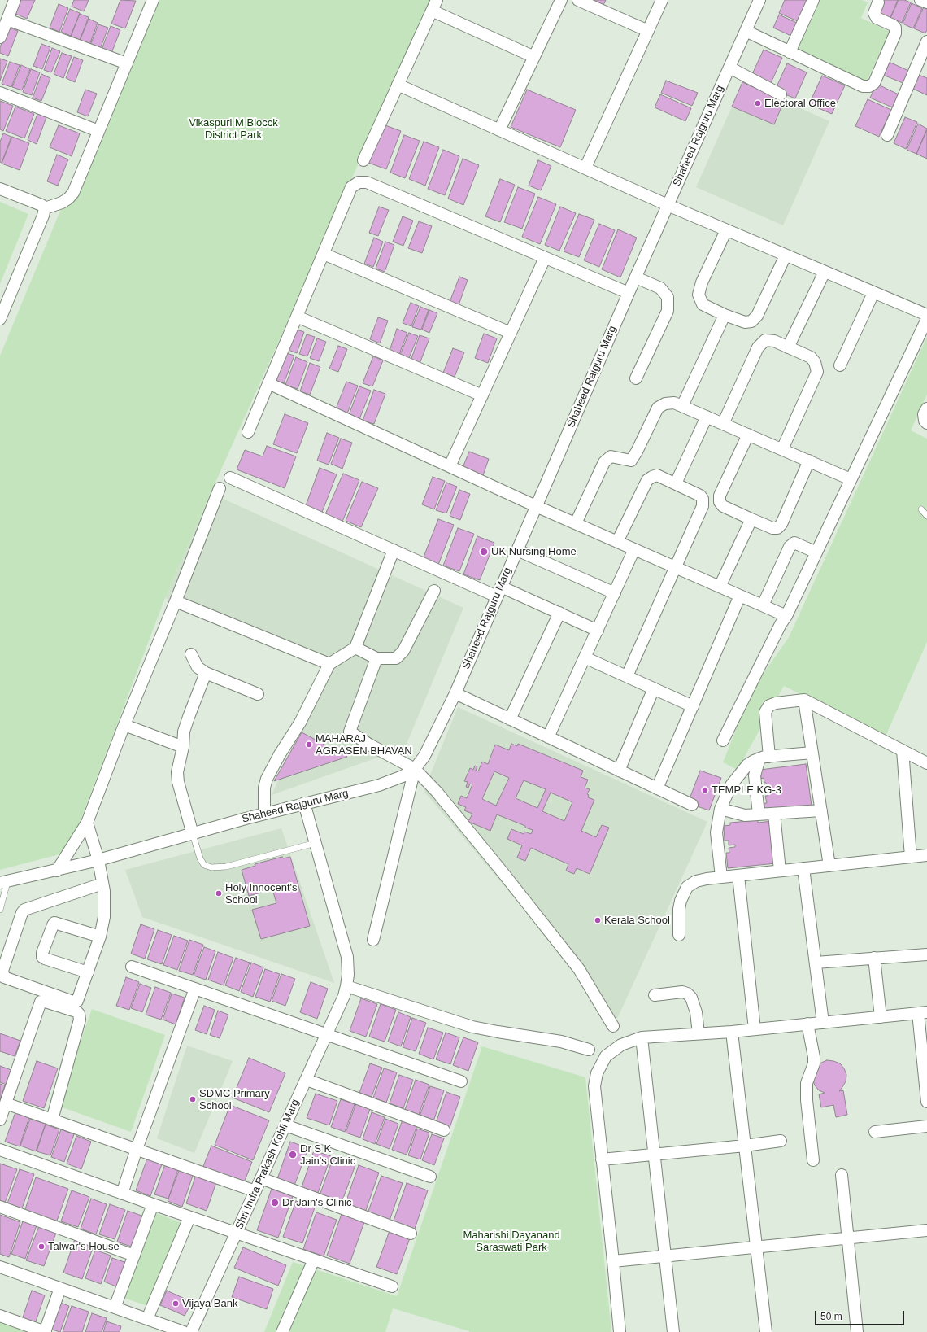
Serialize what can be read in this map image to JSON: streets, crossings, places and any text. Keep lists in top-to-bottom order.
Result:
{
  "streets": {
    "street": ["Shaheed Rajguru Marg", "Shri Indra Prakash Kohli Marg"]
  },
  "crossings": [
    ["Shaheed Rajguru Marg", "Shri Indra Prakash Kohli Marg"]
  ],
  "parks": ["Vikaspuri M Blocck District Park", "Maharishi Dayanand Saraswati Park"],
  "places": [
    "Electoral Office",
    "UK Nursing Home",
    "MAHARAJ AGRASEN BHAVAN",
    "TEMPLE KG-3",
    "Holy Innocent's School",
    "Kerala School",
    "SDMC Primary School",
    "Dr S K Jain's Clinic",
    "Dr Jain's Clinic",
    "Talwar's House",
    "Vijaya Bank"
  ],
  "scale_bar": "50 m"
}
